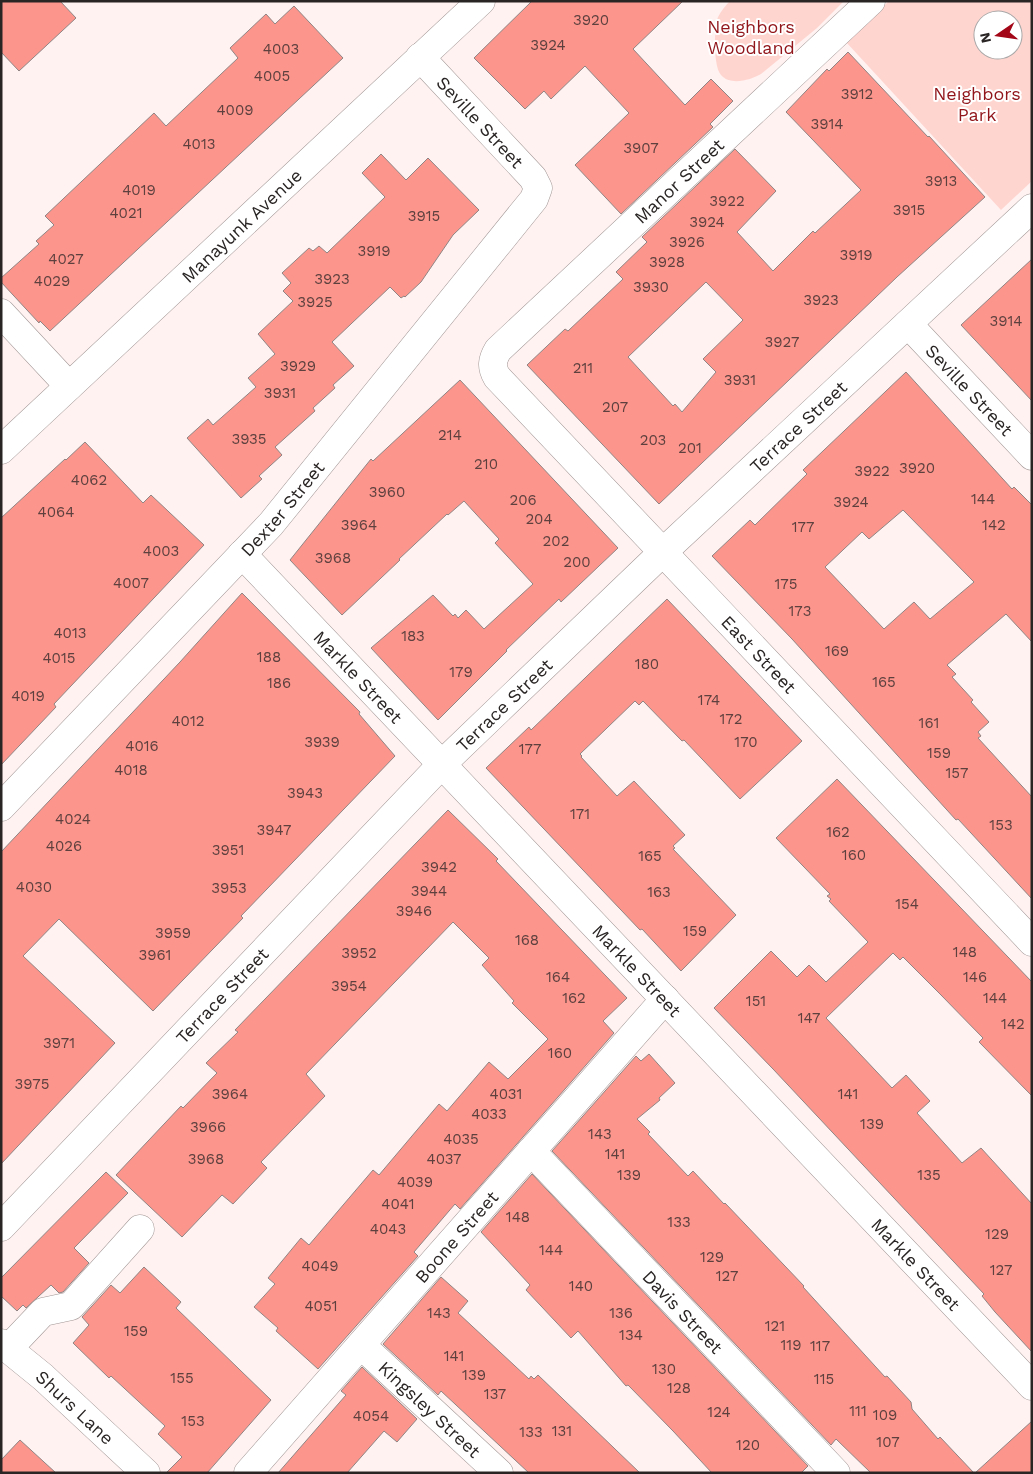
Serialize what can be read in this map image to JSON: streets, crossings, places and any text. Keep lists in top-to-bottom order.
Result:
{
  "streets": {
    "street": [
      "Seville Street",
      "Manor Street",
      "Manayunk Avenue",
      "Terrace Street",
      "Dexter Street",
      "East Street",
      "Markle Street",
      "Boone Street",
      "Davis Street",
      "Shurs Lane",
      "Kingsley Street"
    ]
  },
  "crossings": [
    ["Seville Street", "Manayunk Avenue"],
    ["Seville Street", "Terrace Street"],
    ["Seville Street", "Dexter Street"],
    ["Manor Street", "East Street"],
    ["Terrace Street", "East Street"],
    ["Terrace Street", "Markle Street"],
    ["Dexter Street", "Markle Street"],
    ["Markle Street", "Boone Street"],
    ["Boone Street", "Davis Street"],
    ["Boone Street", "Kingsley Street"]
  ],
  "parks": ["Neighbors Woodland", "Neighbors Park"],
  "house_numbers": [
    "3920",
    "3924",
    "4003",
    "4005",
    "3912",
    "4009",
    "3914",
    "4013",
    "3907",
    "3913",
    "4019",
    "3922",
    "3915",
    "4021",
    "3915",
    "3924",
    "3926",
    "3919",
    "3919",
    "4027",
    "3928",
    "3923",
    "4029",
    "3930",
    "3923",
    "3925",
    "3914",
    "3927",
    "3929",
    "211",
    "3931",
    "3931",
    "207",
    "214",
    "3935",
    "203",
    "201",
    "210",
    "3920",
    "3922",
    "4062",
    "3960",
    "144",
    "206",
    "3924",
    "4064",
    "204",
    "3964",
    "142",
    "177",
    "202",
    "4003",
    "3968",
    "200",
    "4007",
    "175",
    "173",
    "4013",
    "183",
    "169",
    "188",
    "4015",
    "180",
    "179",
    "165",
    "186",
    "4019",
    "174",
    "172",
    "4012",
    "161",
    "3939",
    "170",
    "4016",
    "177",
    "159",
    "4018",
    "157",
    "3943",
    "171",
    "4024",
    "153",
    "3947",
    "162",
    "4026",
    "3951",
    "160",
    "165",
    "3942",
    "4030",
    "3953",
    "3944",
    "163",
    "154",
    "3946",
    "159",
    "3959",
    "168",
    "148",
    "3952",
    "3961",
    "164",
    "146",
    "3954",
    "162",
    "144",
    "151",
    "147",
    "142",
    "3971",
    "160",
    "3975",
    "3964",
    "4031",
    "141",
    "4033",
    "139",
    "3966",
    "143",
    "4035",
    "141",
    "3968",
    "4037",
    "139",
    "135",
    "4039",
    "4041",
    "148",
    "133",
    "4043",
    "129",
    "144",
    "129",
    "4049",
    "127",
    "127",
    "140",
    "4051",
    "143",
    "136",
    "121",
    "159",
    "134",
    "119",
    "117",
    "141",
    "130",
    "139",
    "155",
    "115",
    "128",
    "137",
    "111",
    "124",
    "109",
    "4054",
    "153",
    "131",
    "133",
    "107",
    "120"
  ],
  "north": "left"
}
